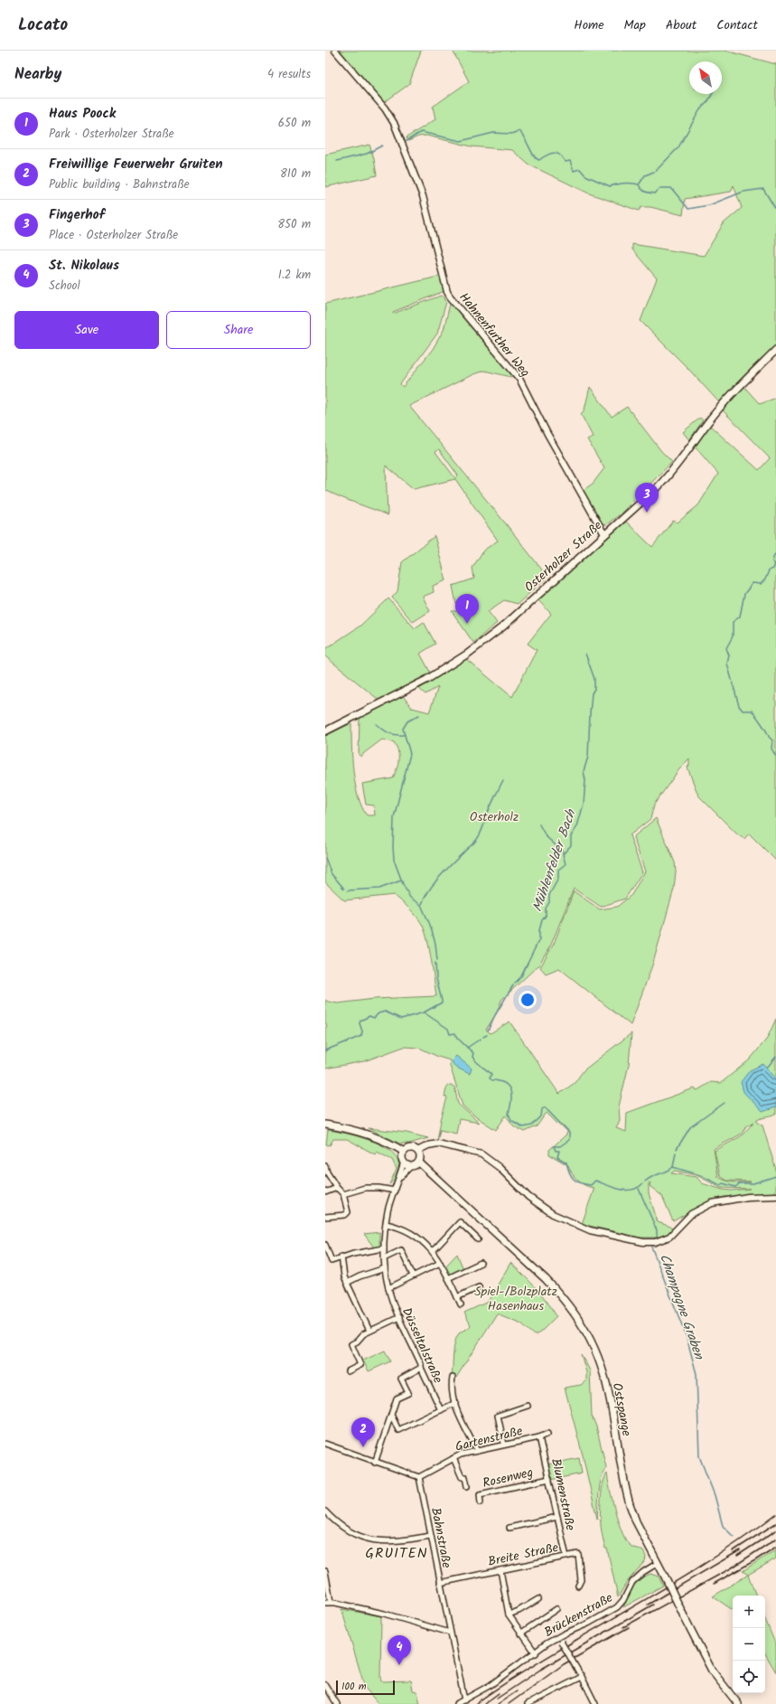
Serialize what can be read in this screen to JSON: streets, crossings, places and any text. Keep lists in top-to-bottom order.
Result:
{
  "streets": {
    "main road": ["Osterholzer Straße", "Ostspange"],
    "street": [
      "Hahnenfurther Weg",
      "Düsseltalstraße",
      "Gartenstraße",
      "Rosenweg",
      "Blumenstraße",
      "Bahnstraße",
      "Breite Straße",
      "Brückenstraße"
    ]
  },
  "crossings": [
    ["Hahnenfurther Weg", "Osterholzer Straße"],
    ["Düsseltalstraße", "Ostspange"],
    ["Ostspange", "Brückenstraße"],
    ["Gartenstraße", "Blumenstraße"],
    ["Gartenstraße", "Bahnstraße"],
    ["Rosenweg", "Blumenstraße"],
    ["Blumenstraße", "Breite Straße"],
    ["Bahnstraße", "Breite Straße"],
    ["Bahnstraße", "Brückenstraße"]
  ],
  "districts": ["GRUITEN"],
  "water": ["Mühlenfelder Bach", "Champagne Graben"],
  "parks": ["Osterholz", "Spiel-/Bolzplatz Hasenhaus"],
  "scale_bar": "100 m",
  "north": "top left",
  "page": {
    "header": "Locato",
    "nav": [
      "Home",
      "Map",
      "About",
      "Contact"
    ],
    "heading": ["Nearby", "4 results"],
    "list": [
      {
        "mark": "1",
        "name": "Haus Poock",
        "note": "Park · Osterholzer Straße",
        "value": "650 m"
      },
      {
        "mark": "2",
        "name": "Freiwillige Feuerwehr Gruiten",
        "note": "Public building · Bahnstraße",
        "value": "810 m"
      },
      {
        "mark": "3",
        "name": "Fingerhof",
        "note": "Place · Osterholzer Straße",
        "value": "850 m"
      },
      {
        "mark": "4",
        "name": "St. Nikolaus",
        "note": "School",
        "value": "1.2 km"
      }
    ],
    "buttons": ["Save", "Share"],
    "pins": [
      "3",
      "1",
      "2",
      "4"
    ],
    "map_buttons": ["+", "−"],
    "scale": "100 m"
  }
}
